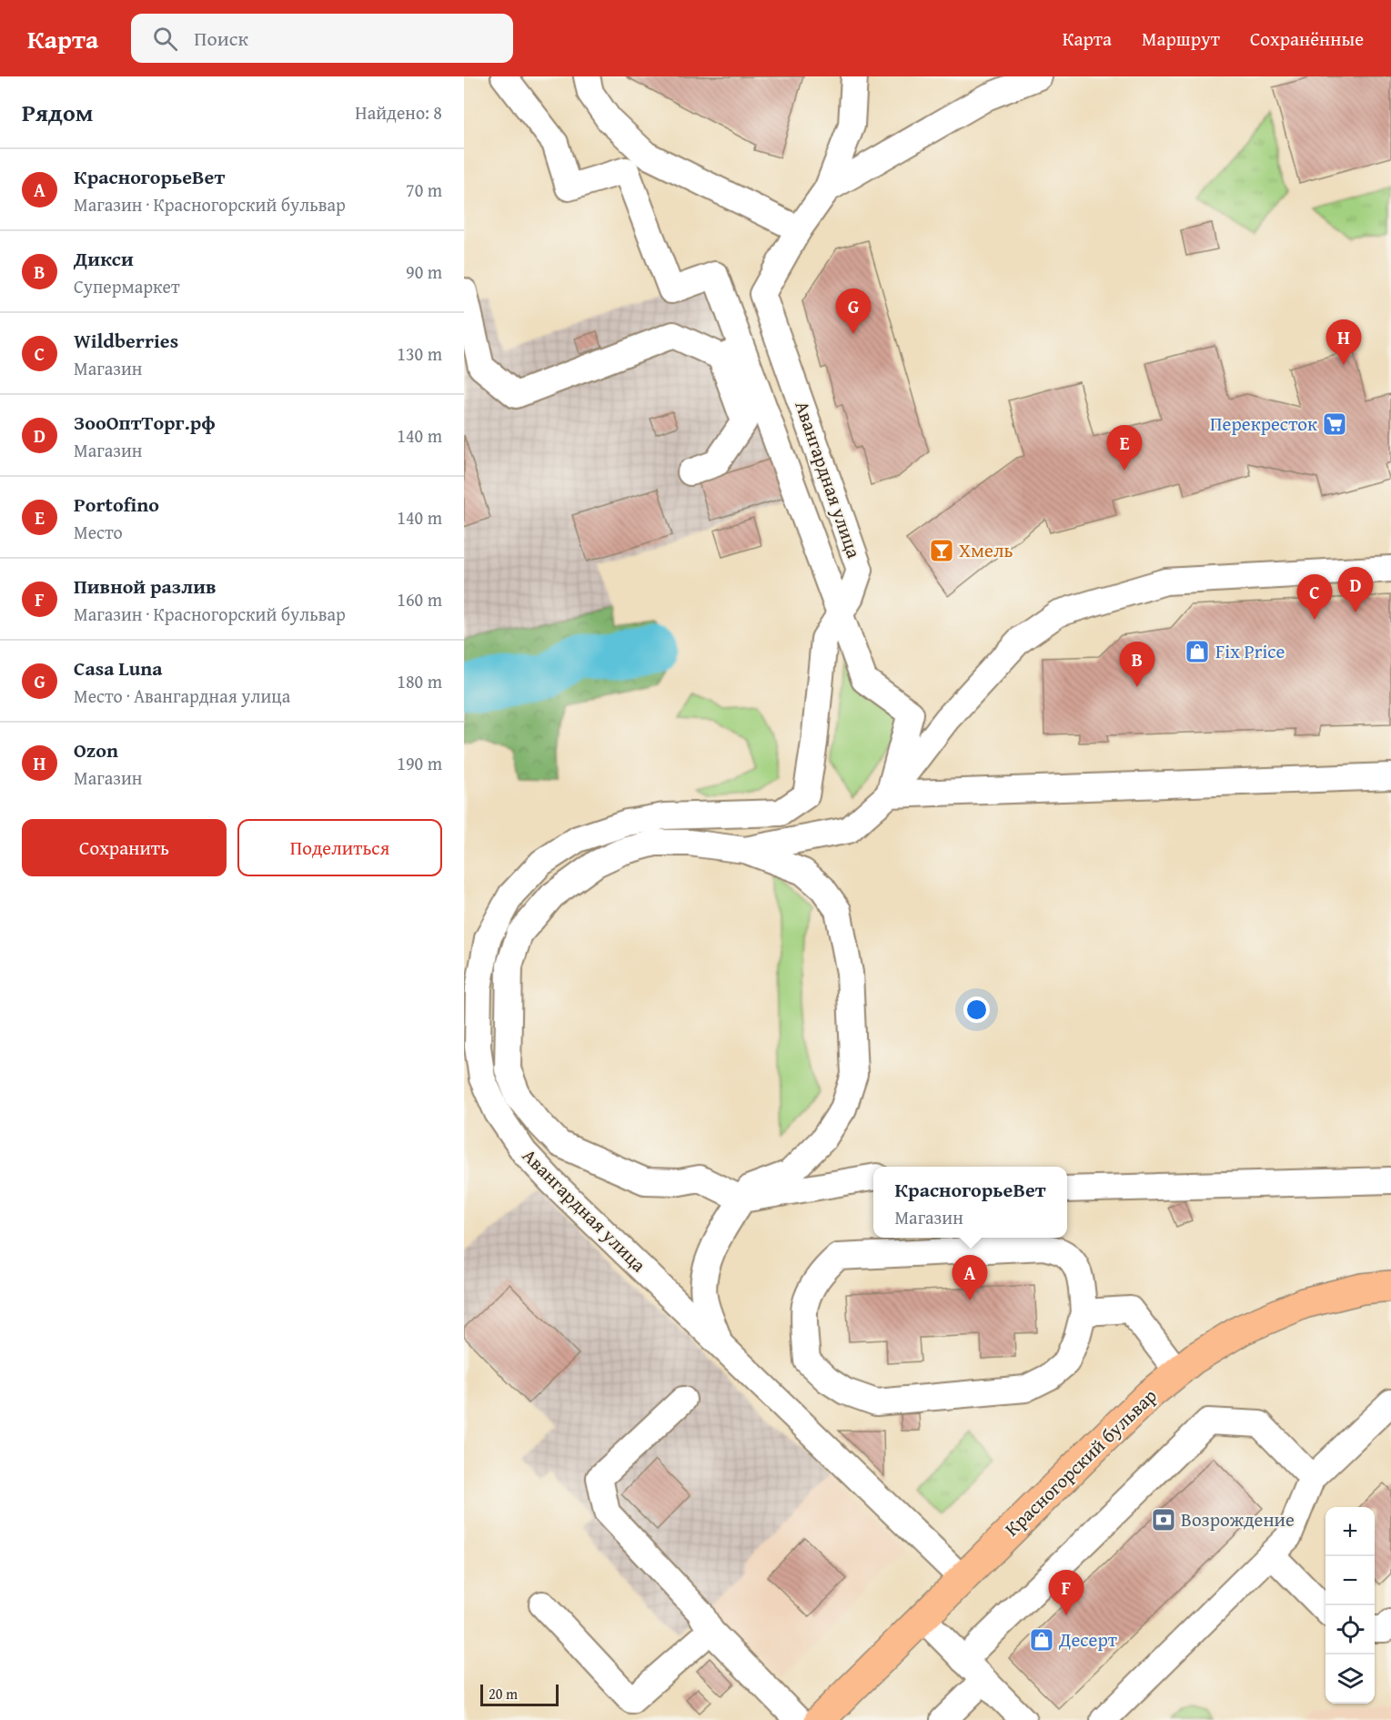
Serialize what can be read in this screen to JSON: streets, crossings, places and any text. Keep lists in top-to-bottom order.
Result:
{
  "streets": {
    "main road": ["Красногорский бульвар"],
    "street": ["Авангардная улица"]
  },
  "crossings": [
    ["Авангардная улица", "Красногорский бульвар"]
  ],
  "places": {
    "supermarket": ["Перекресток"],
    "bar": ["Хмель"],
    "shop": ["Fix Price", "Десерт"],
    "bank": ["Возрождение"]
  },
  "scale_bar": "20 m",
  "page": {
    "header": "Карта",
    "search": "Поиск",
    "nav": ["Карта", "Маршрут", "Сохранённые"],
    "heading": ["Рядом", "Найдено: 8"],
    "list": [
      {
        "mark": "A",
        "name": "КрасногорьеВет",
        "note": "Магазин · Красногорский бульвар",
        "value": "70 m"
      },
      {
        "mark": "B",
        "name": "Дикси",
        "note": "Супермаркет",
        "value": "90 m"
      },
      {
        "mark": "C",
        "name": "Wildberries",
        "note": "Магазин",
        "value": "130 m"
      },
      {
        "mark": "D",
        "name": "ЗооОптТорг.рф",
        "note": "Магазин",
        "value": "140 m"
      },
      {
        "mark": "E",
        "name": "Portofino",
        "note": "Место",
        "value": "140 m"
      },
      {
        "mark": "F",
        "name": "Пивной разлив",
        "note": "Магазин · Красногорский бульвар",
        "value": "160 m"
      },
      {
        "mark": "G",
        "name": "Casa Luna",
        "note": "Место · Авангардная улица",
        "value": "180 m"
      },
      {
        "mark": "H",
        "name": "Ozon",
        "note": "Магазин",
        "value": "190 m"
      }
    ],
    "pins": [
      "G",
      "H",
      "E",
      "D",
      "C",
      "B",
      "A",
      "F"
    ],
    "buttons": ["Сохранить", "Поделиться"],
    "popup": ["КрасногорьеВет", "Магазин"],
    "map_buttons": ["+", "−"],
    "scale": "20 m"
  }
}
